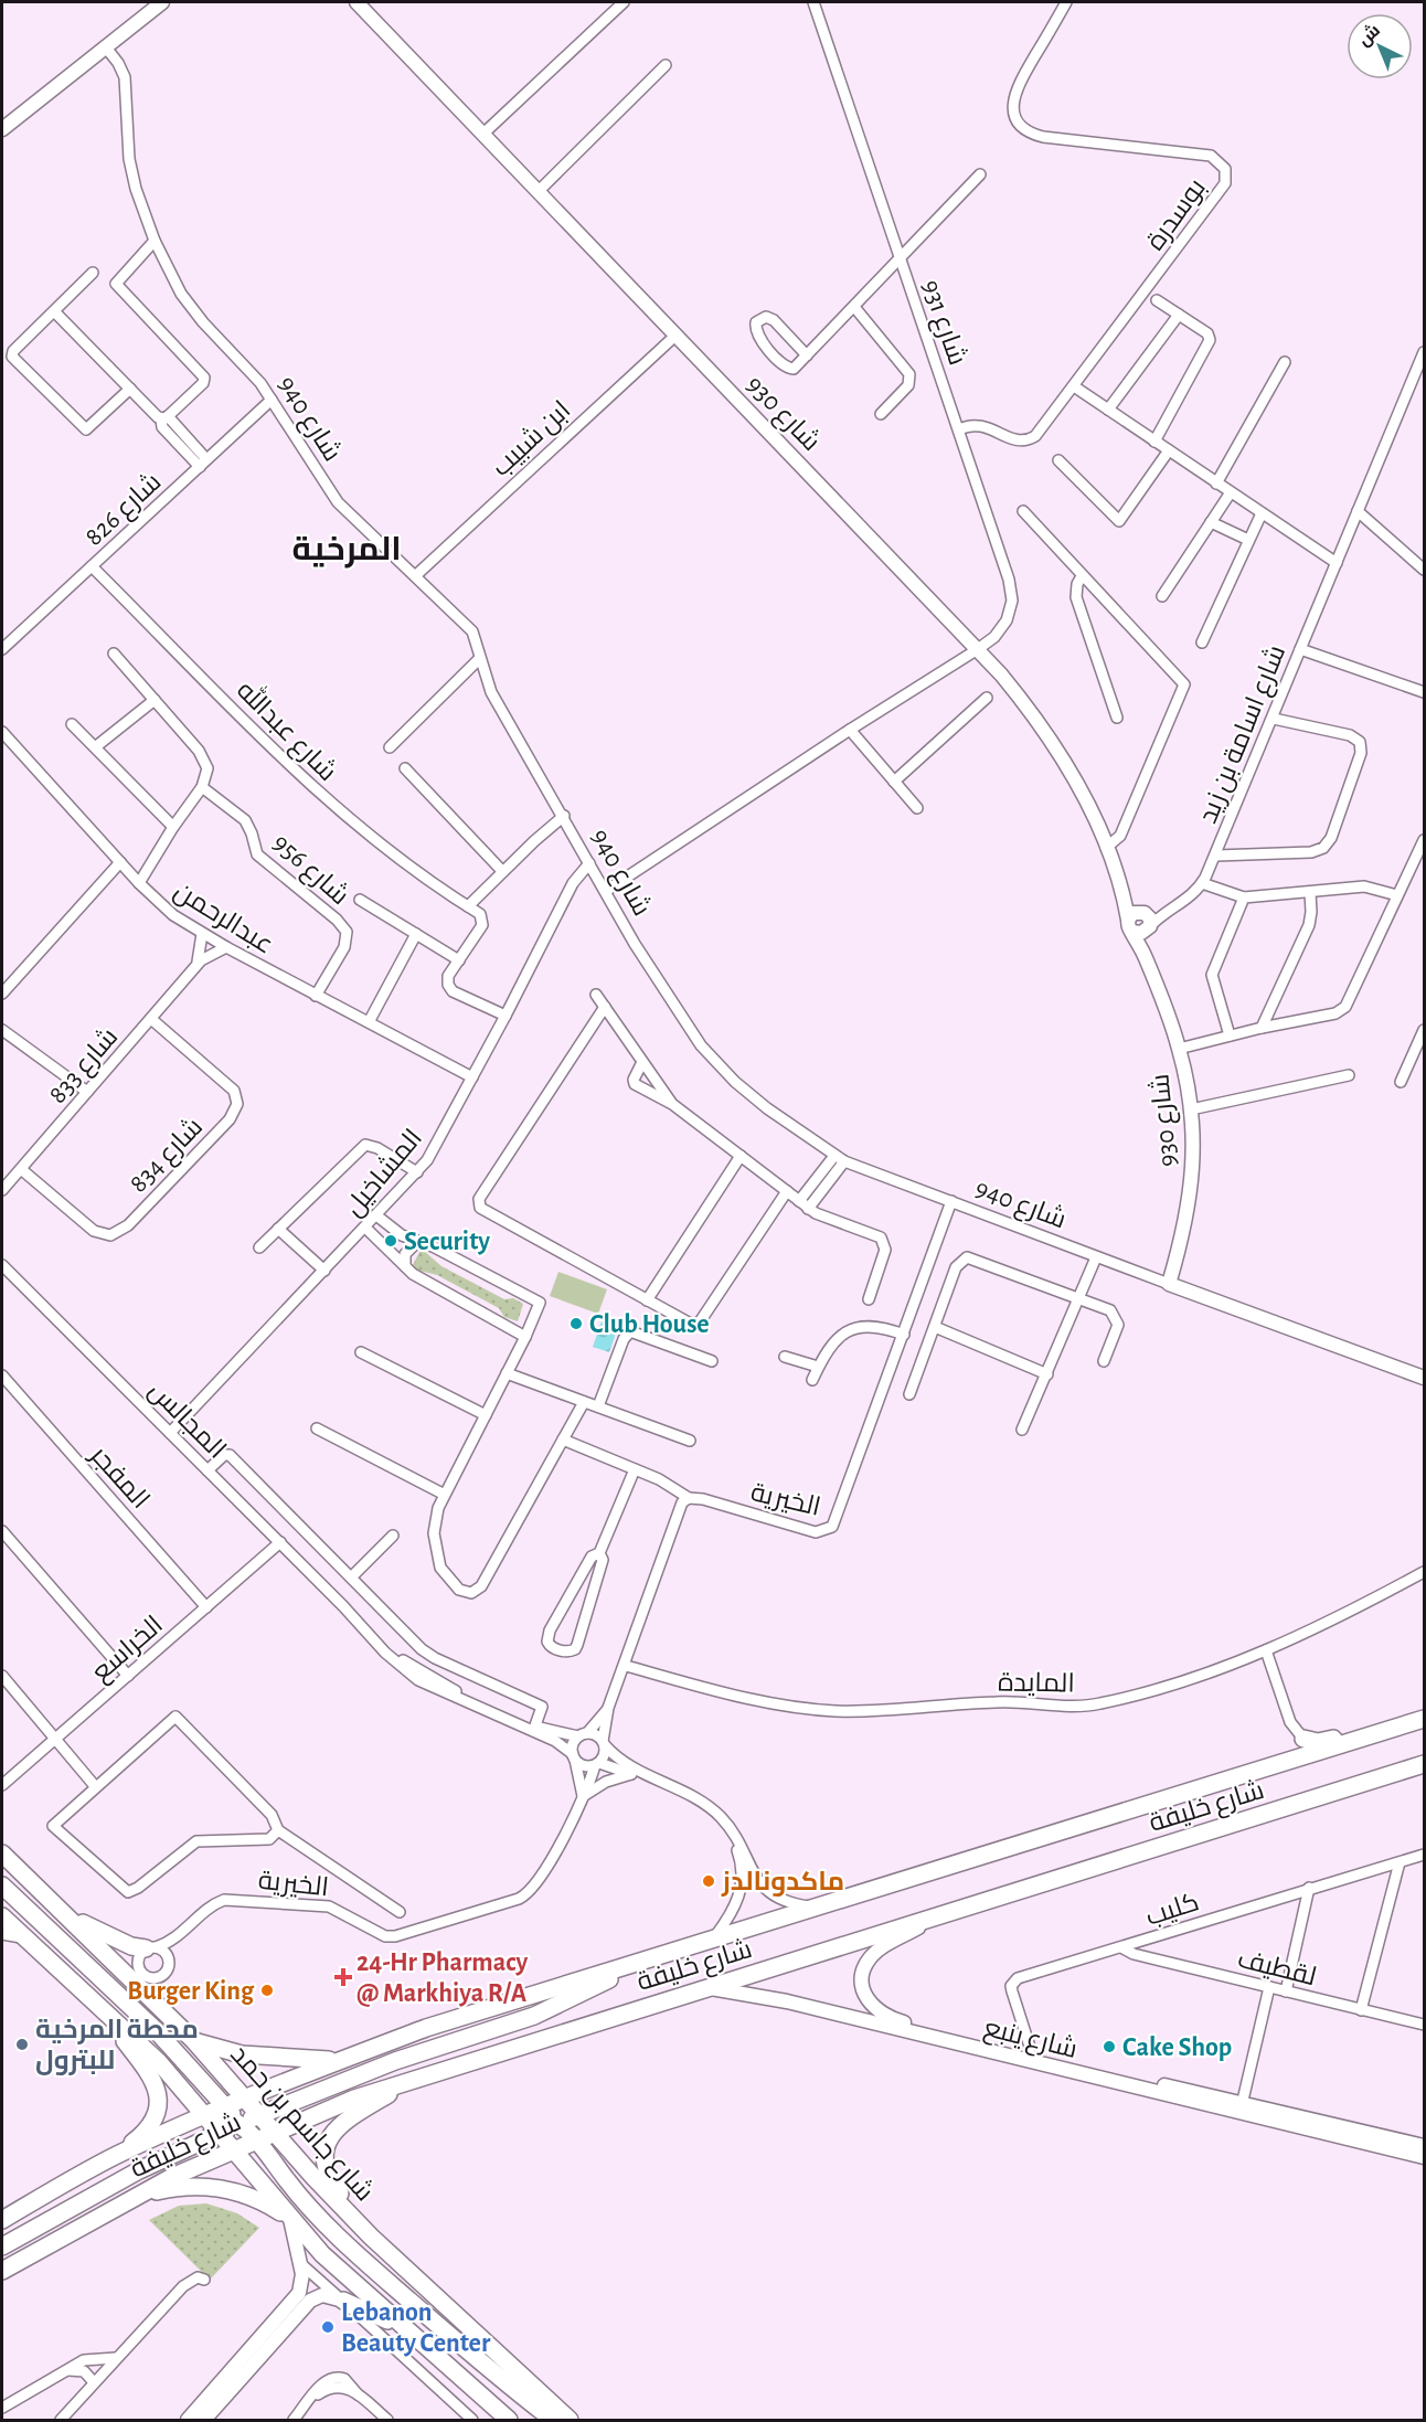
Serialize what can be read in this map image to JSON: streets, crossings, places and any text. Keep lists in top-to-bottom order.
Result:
{
  "streets": {
    "main road": ["شارع خليفة", "شارع جاسم بن حمد"],
    "street": [
      "بوسدرة",
      "شارع 931",
      "شارع 930",
      "شارع 940",
      "ابن شبيب",
      "شارع 826",
      "شارع عبدالله",
      "شارع اسامة بن زيد",
      "شارع 956",
      "عبدالرحمن",
      "شارع 833",
      "شارع 834",
      "المشاخيل",
      "المجالس",
      "المفجر",
      "الخيرية",
      "الخراسع",
      "المايدة",
      "كليب",
      "لقطيف",
      "شارع ينبع"
    ]
  },
  "crossings": [
    ["بوسدرة", "شارع 931"],
    ["شارع 931", "شارع 930"],
    ["شارع 931", "شارع 940"],
    ["شارع 930", "شارع 940"],
    ["شارع 930", "ابن شبيب"],
    ["شارع 930", "شارع اسامة بن زيد"],
    ["شارع 940", "ابن شبيب"],
    ["شارع 940", "شارع 826"],
    ["شارع 940", "المشاخيل"],
    ["شارع 940", "الخيرية"],
    ["شارع 826", "شارع عبدالله"],
    ["شارع 956", "عبدالرحمن"],
    ["عبدالرحمن", "شارع 833"],
    ["عبدالرحمن", "المشاخيل"],
    ["شارع 833", "شارع 834"],
    ["المشاخيل", "المجالس"],
    ["المجالس", "الخيرية"],
    ["المجالس", "الخراسع"],
    ["المفجر", "الخراسع"],
    ["شارع خليفة", "شارع ينبع"],
    ["شارع خليفة", "شارع جاسم بن حمد"],
    ["كليب", "لقطيف"],
    ["كليب", "شارع ينبع"]
  ],
  "districts": ["المرخية"],
  "places": {
    "other": [
      "Security",
      "Club House",
      "ماكدونالدز",
      "Burger King",
      "محطة المرخية للبترول",
      "Cake Shop",
      "Lebanon Beauty Center"
    ],
    "health": ["24-Hr Pharmacy @ Markhiya R/A"]
  },
  "north": "top left"
}
